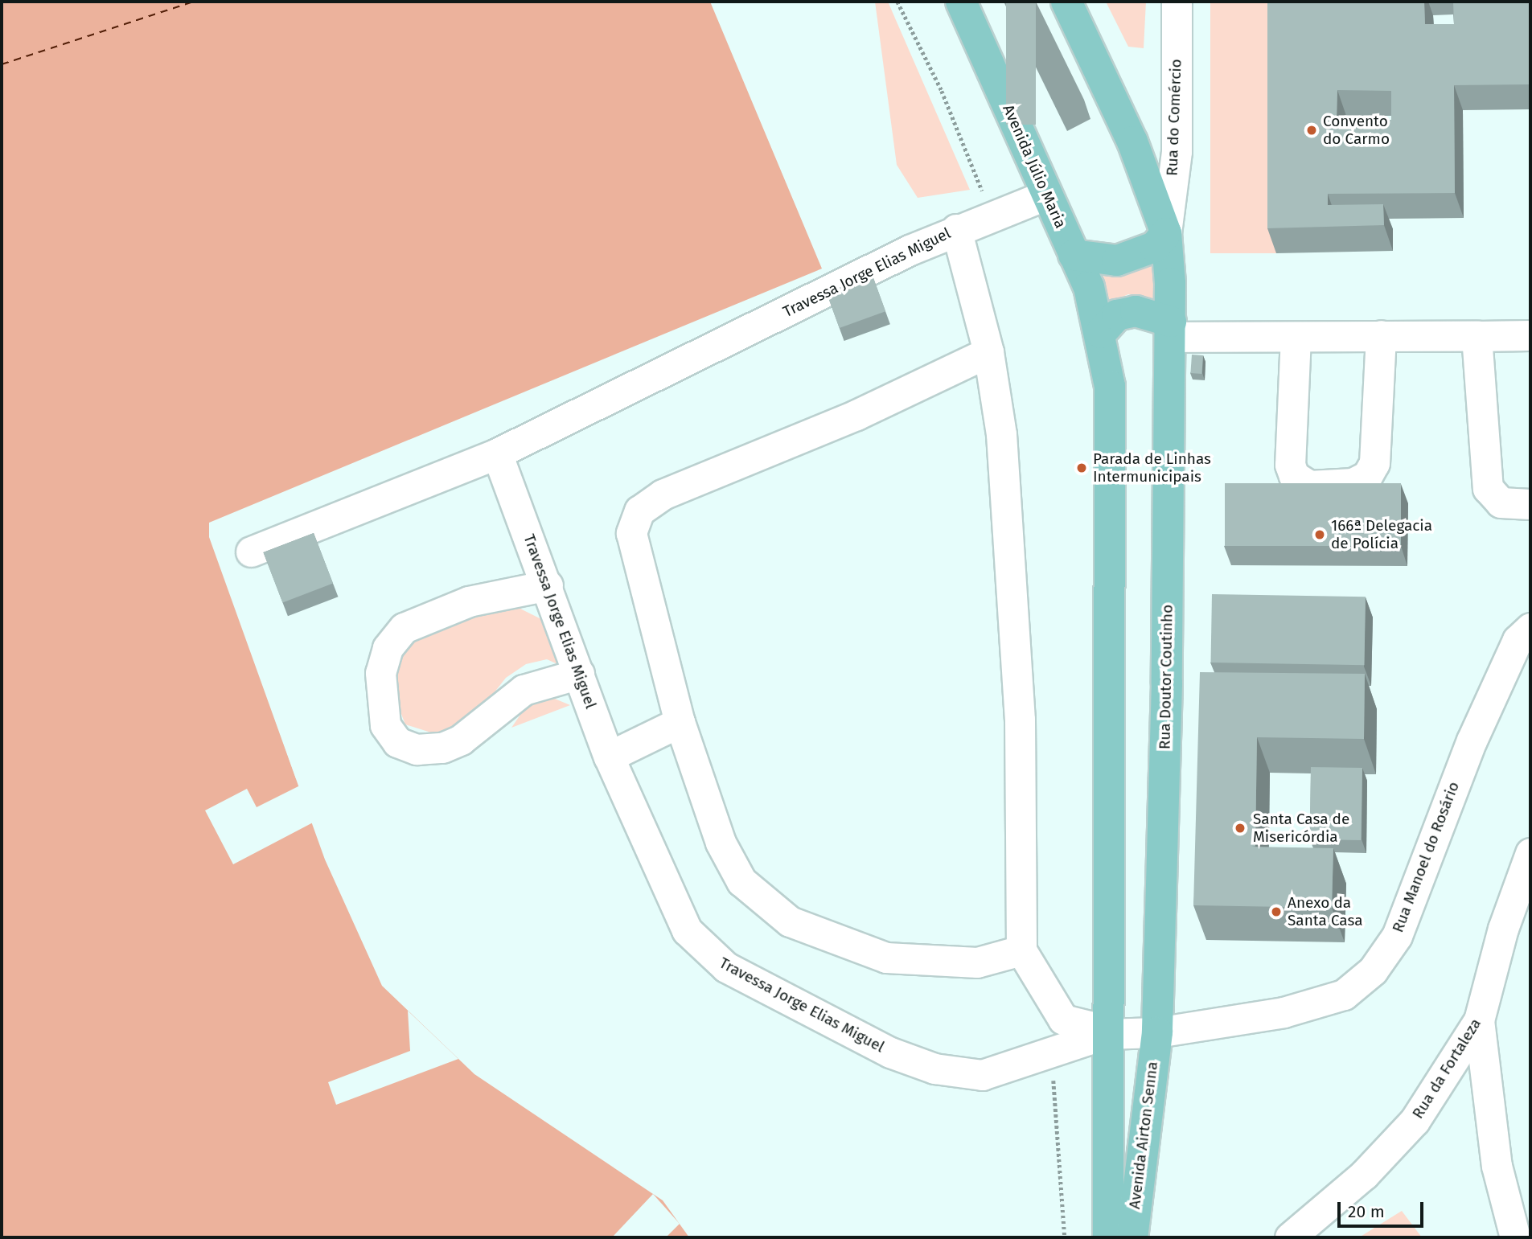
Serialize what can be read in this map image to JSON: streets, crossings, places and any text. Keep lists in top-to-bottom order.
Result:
{
  "streets": {
    "main road": ["Avenida Júlio Maria", "Rua Doutor Coutinho", "Avenida Airton Senna"],
    "street": [
      "Rua do Comércio",
      "Travessa Jorge Elias Miguel",
      "Rua Manoel do Rosário",
      "Rua da Fortaleza"
    ]
  },
  "crossings": [
    ["Avenida Júlio Maria", "Travessa Jorge Elias Miguel"],
    ["Travessa Jorge Elias Miguel", "Rua Manoel do Rosário"],
    ["Travessa Jorge Elias Miguel", "Avenida Airton Senna"],
    ["Rua Doutor Coutinho", "Rua Manoel do Rosário"],
    ["Rua Doutor Coutinho", "Avenida Airton Senna"],
    ["Rua Manoel do Rosário", "Avenida Airton Senna"]
  ],
  "places": [
    "Convento do Carmo",
    "Parada de Linhas Intermunicipais",
    "166ª Delegacia de Polícia",
    "Santa Casa de Misericórdia",
    "Anexo da Santa Casa"
  ],
  "scale_bar": "20 m"
}
